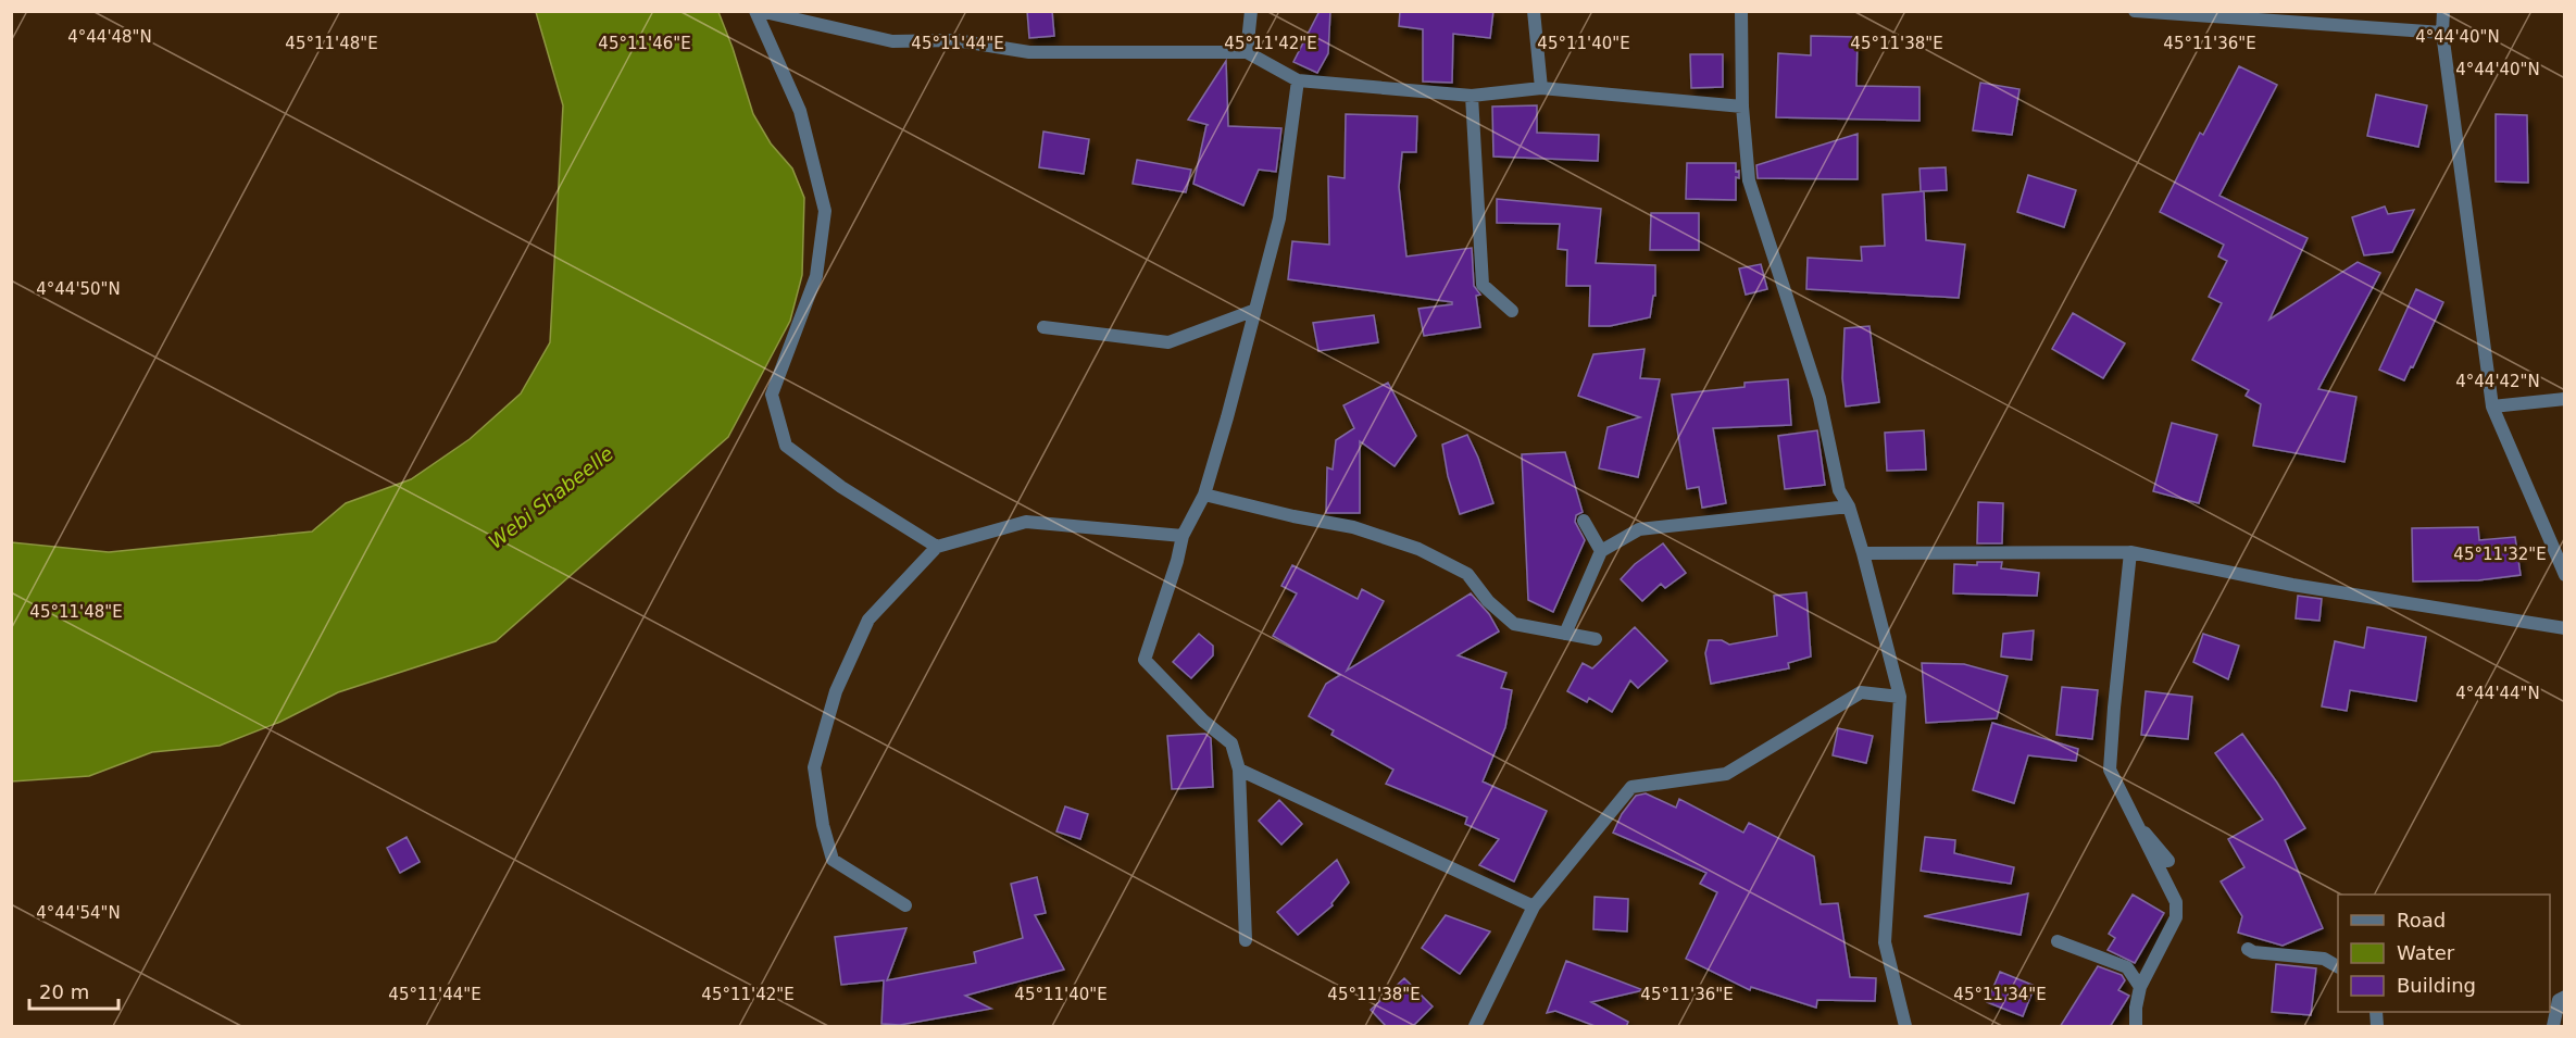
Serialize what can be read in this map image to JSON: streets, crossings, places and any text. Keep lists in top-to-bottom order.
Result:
{
  "water": ["Webi Shabeelle"],
  "legend": ["Road", "Water", "Building"],
  "scale_bar": "20 m",
  "coordinates": [
    "4°44'40\"N",
    "4°44'48\"N",
    "45°11'48\"E",
    "45°11'46\"E",
    "45°11'44\"E",
    "45°11'42\"E",
    "45°11'40\"E",
    "45°11'38\"E",
    "45°11'36\"E",
    "4°44'50\"N",
    "4°44'42\"N",
    "45°11'32\"E",
    "4°44'44\"N",
    "4°44'54\"N",
    "45°11'34\"E"
  ]
}
